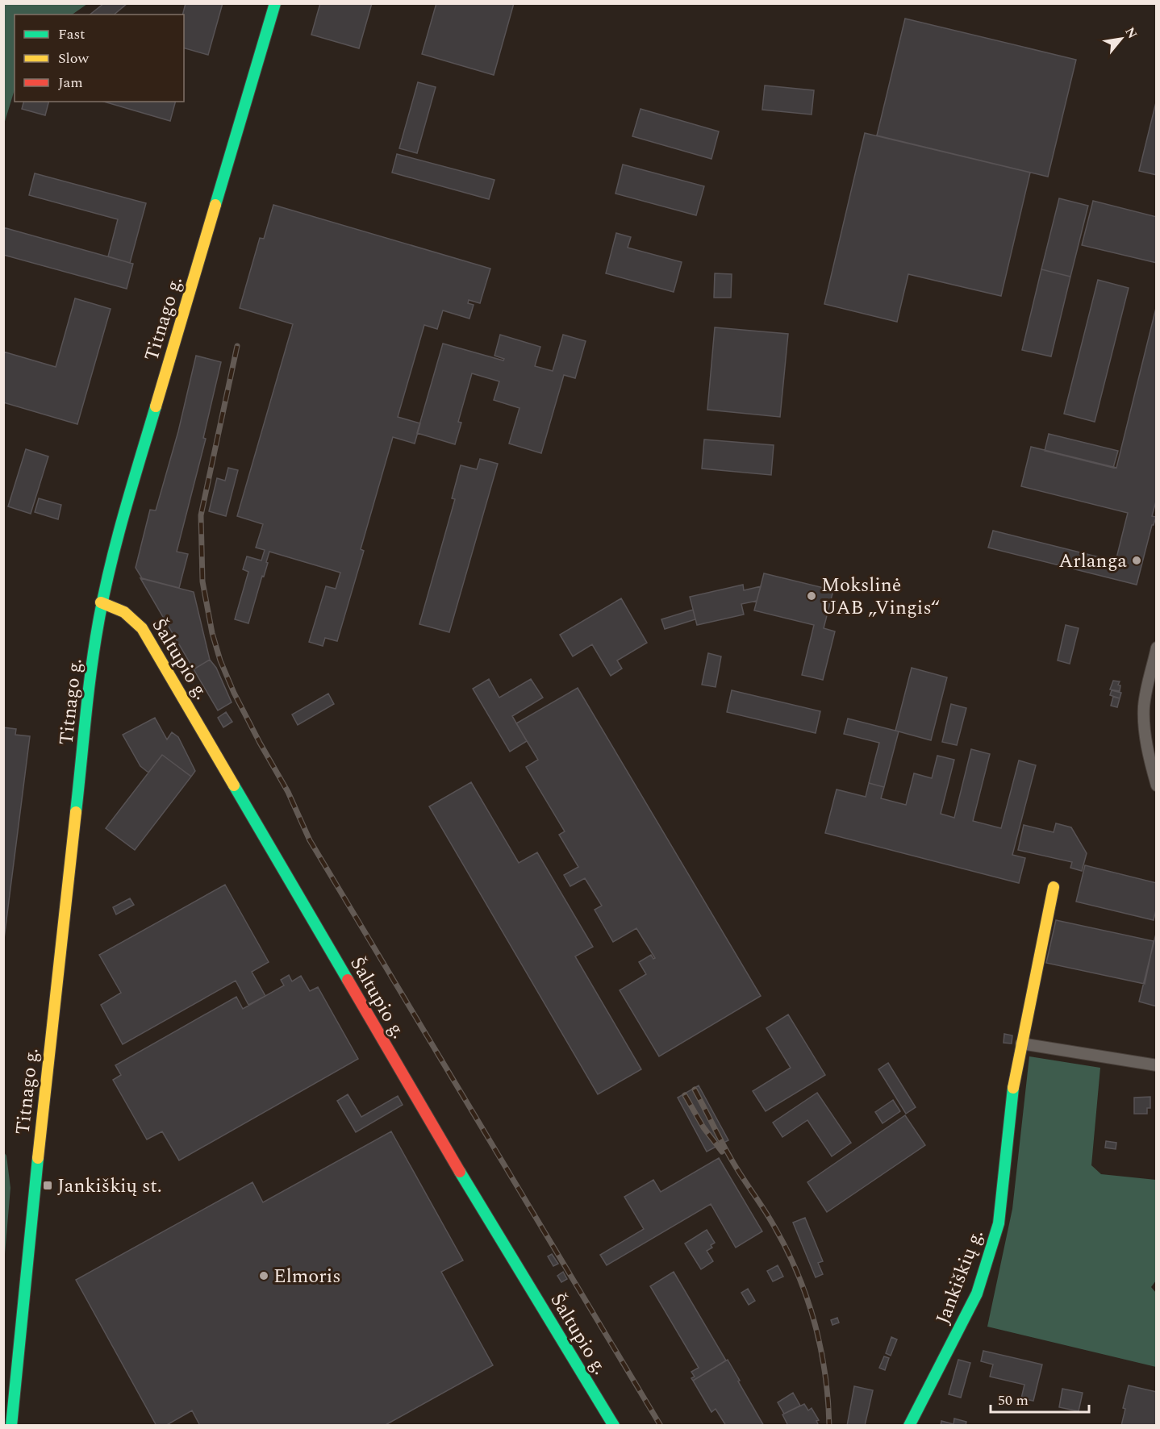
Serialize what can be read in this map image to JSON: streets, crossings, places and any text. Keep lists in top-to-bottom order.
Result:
{
  "streets": {
    "street": ["Titnago g.", "Šaltupio g.", "Jankiškių g."]
  },
  "crossings": [
    ["Titnago g.", "Šaltupio g."]
  ],
  "places": {
    "other": ["Arlanga", "Mokslinė UAB „Vingis“", "Elmoris"],
    "transit": ["Jankiškių st."]
  },
  "legend": ["Fast", "Slow", "Jam"],
  "scale_bar": "50 m",
  "north": "top right"
}
